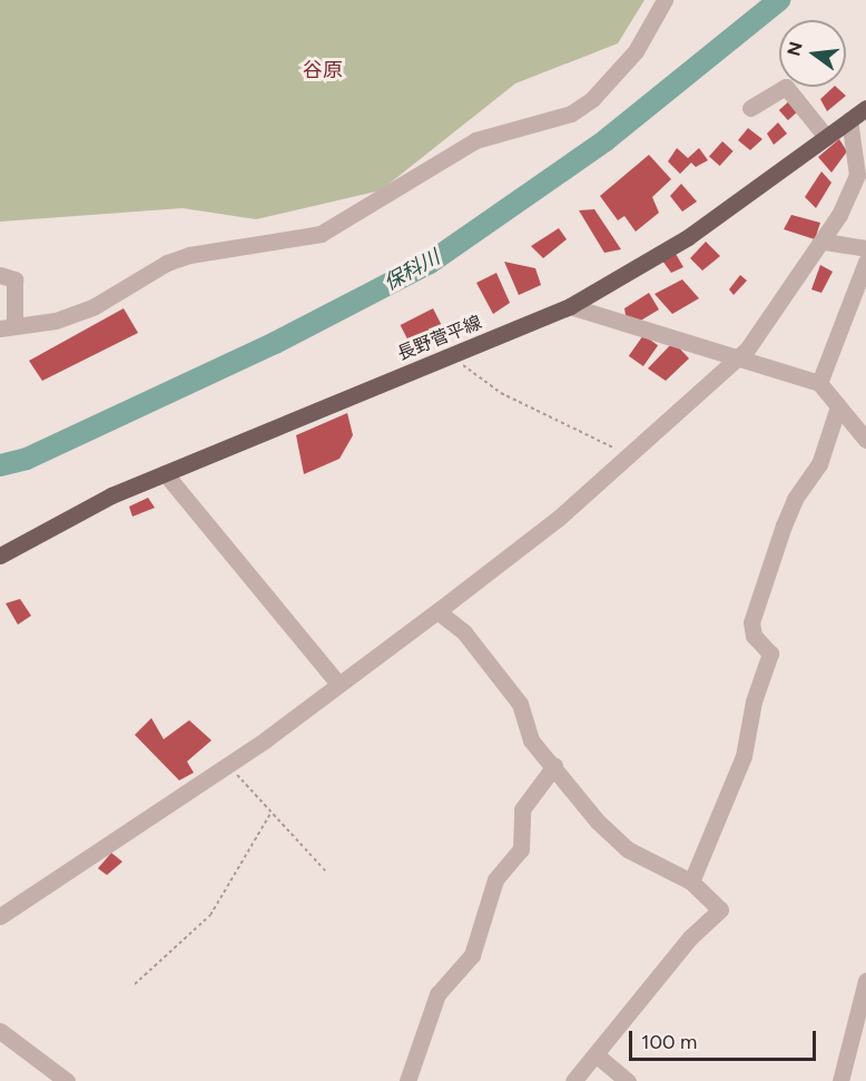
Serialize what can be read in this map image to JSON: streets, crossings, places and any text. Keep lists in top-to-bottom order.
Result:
{
  "streets": {
    "main road": ["長野菅平線"]
  },
  "districts": ["谷原"],
  "water": ["保科川"],
  "scale_bar": "100 m",
  "north": "left"
}
